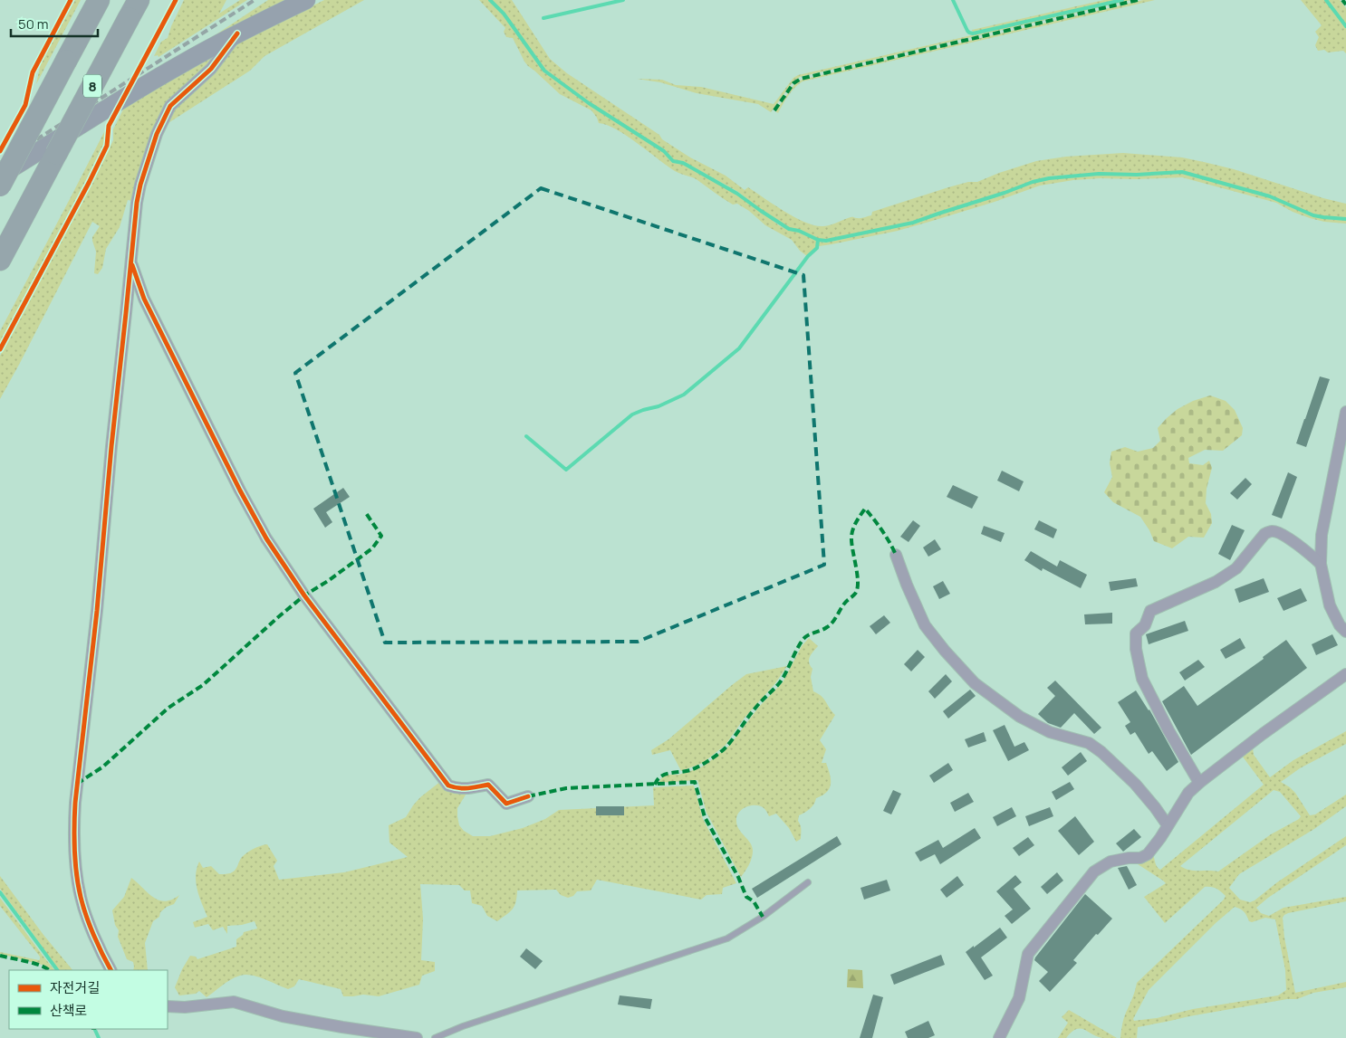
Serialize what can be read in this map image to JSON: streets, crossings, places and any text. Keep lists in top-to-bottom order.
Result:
{
  "streets": {
    "highway": ["8"]
  },
  "legend": ["자전거길", "산책로"],
  "scale_bar": "50 m"
}
